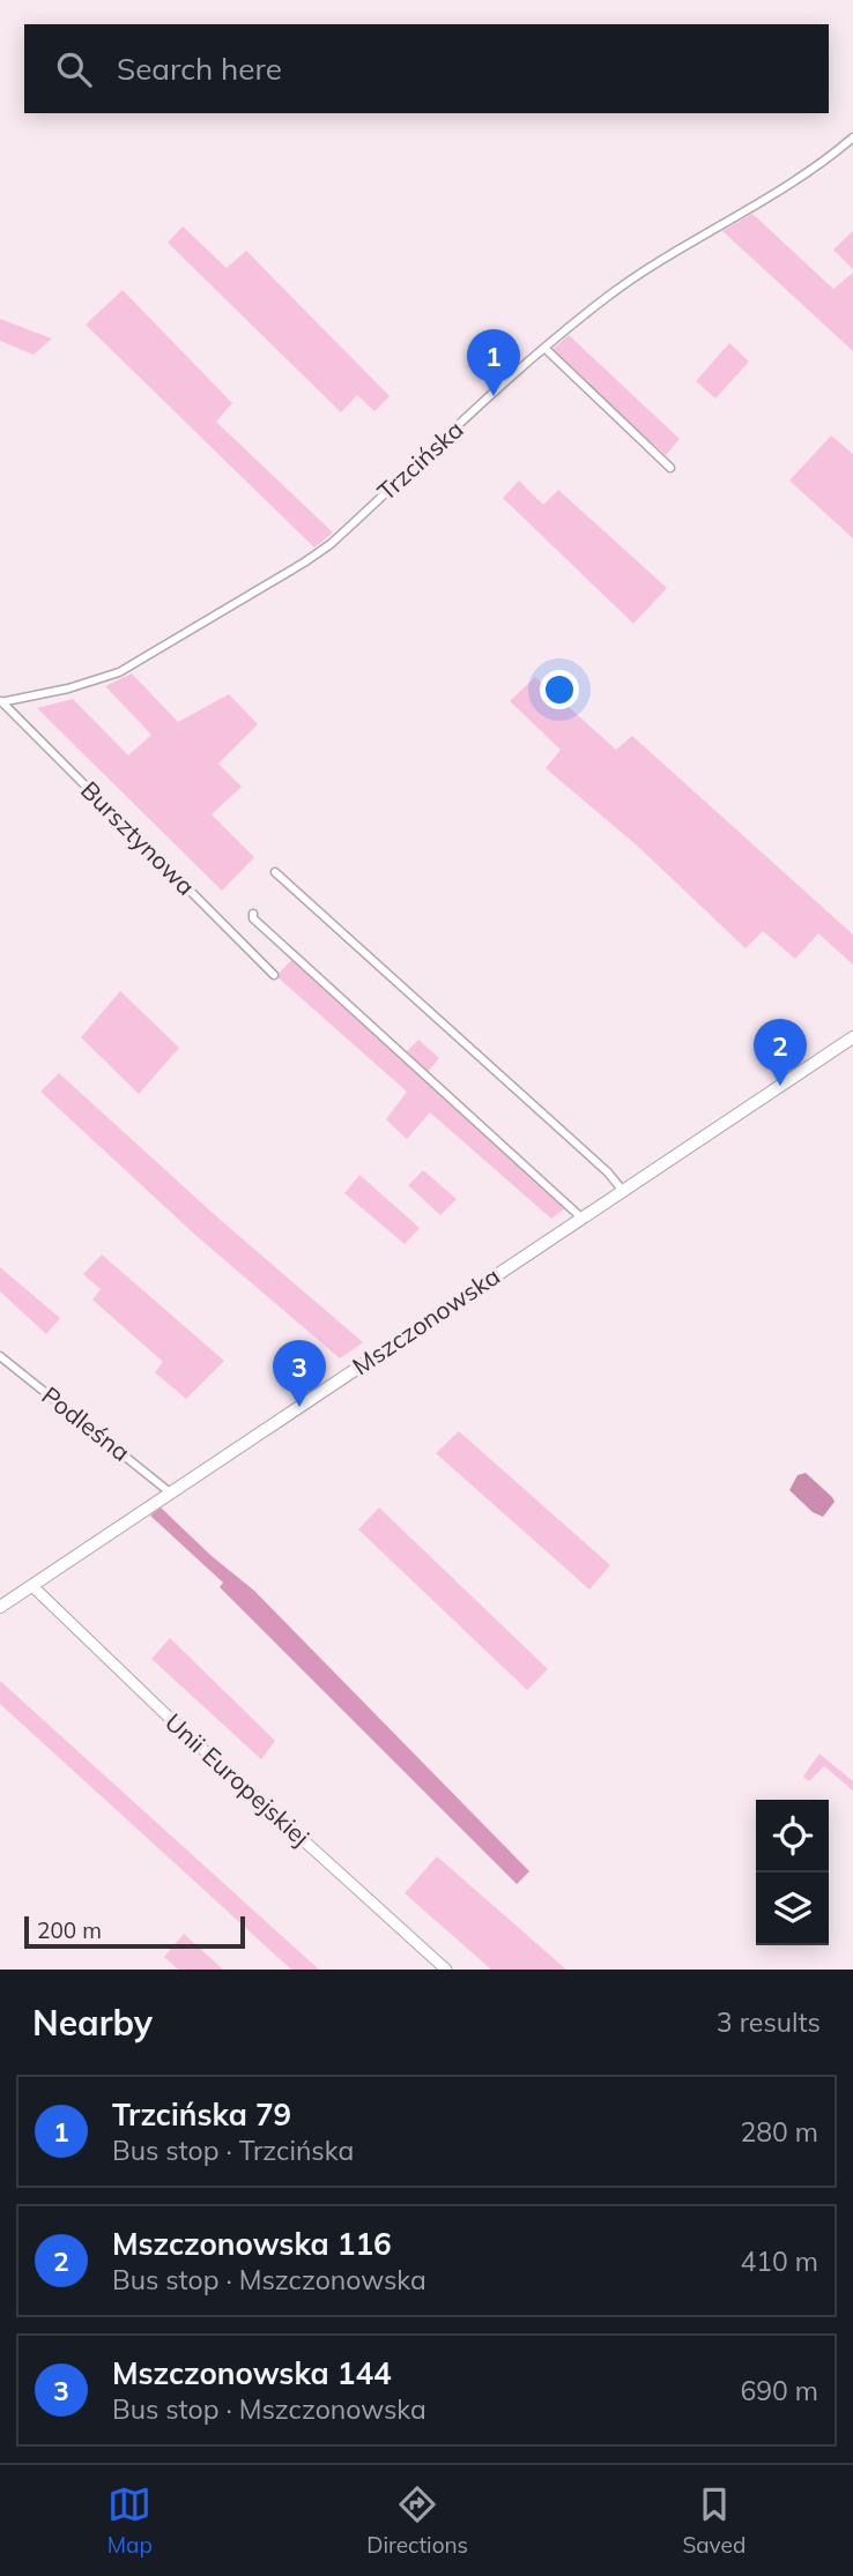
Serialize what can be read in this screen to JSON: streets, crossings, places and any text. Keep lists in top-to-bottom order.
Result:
{
  "streets": {
    "main road": ["Mszczonowska", "Unii Europejskiej"],
    "street": ["Trzcińska", "Bursztynowa", "Podleśna"]
  },
  "crossings": [
    ["Trzcińska", "Bursztynowa"],
    ["Mszczonowska", "Podleśna"],
    ["Mszczonowska", "Unii Europejskiej"]
  ],
  "scale_bar": "200 m",
  "page": {
    "search": "Search here",
    "pins": ["1", "2", "3"],
    "scale": "200 m",
    "heading": ["Nearby", "3 results"],
    "list": [
      {
        "mark": "1",
        "name": "Trzcińska 79",
        "note": "Bus stop · Trzcińska",
        "value": "280 m"
      },
      {
        "mark": "2",
        "name": "Mszczonowska 116",
        "note": "Bus stop · Mszczonowska",
        "value": "410 m"
      },
      {
        "mark": "3",
        "name": "Mszczonowska 144",
        "note": "Bus stop · Mszczonowska",
        "value": "690 m"
      }
    ],
    "nav": ["Map", "Directions", "Saved"]
  }
}
